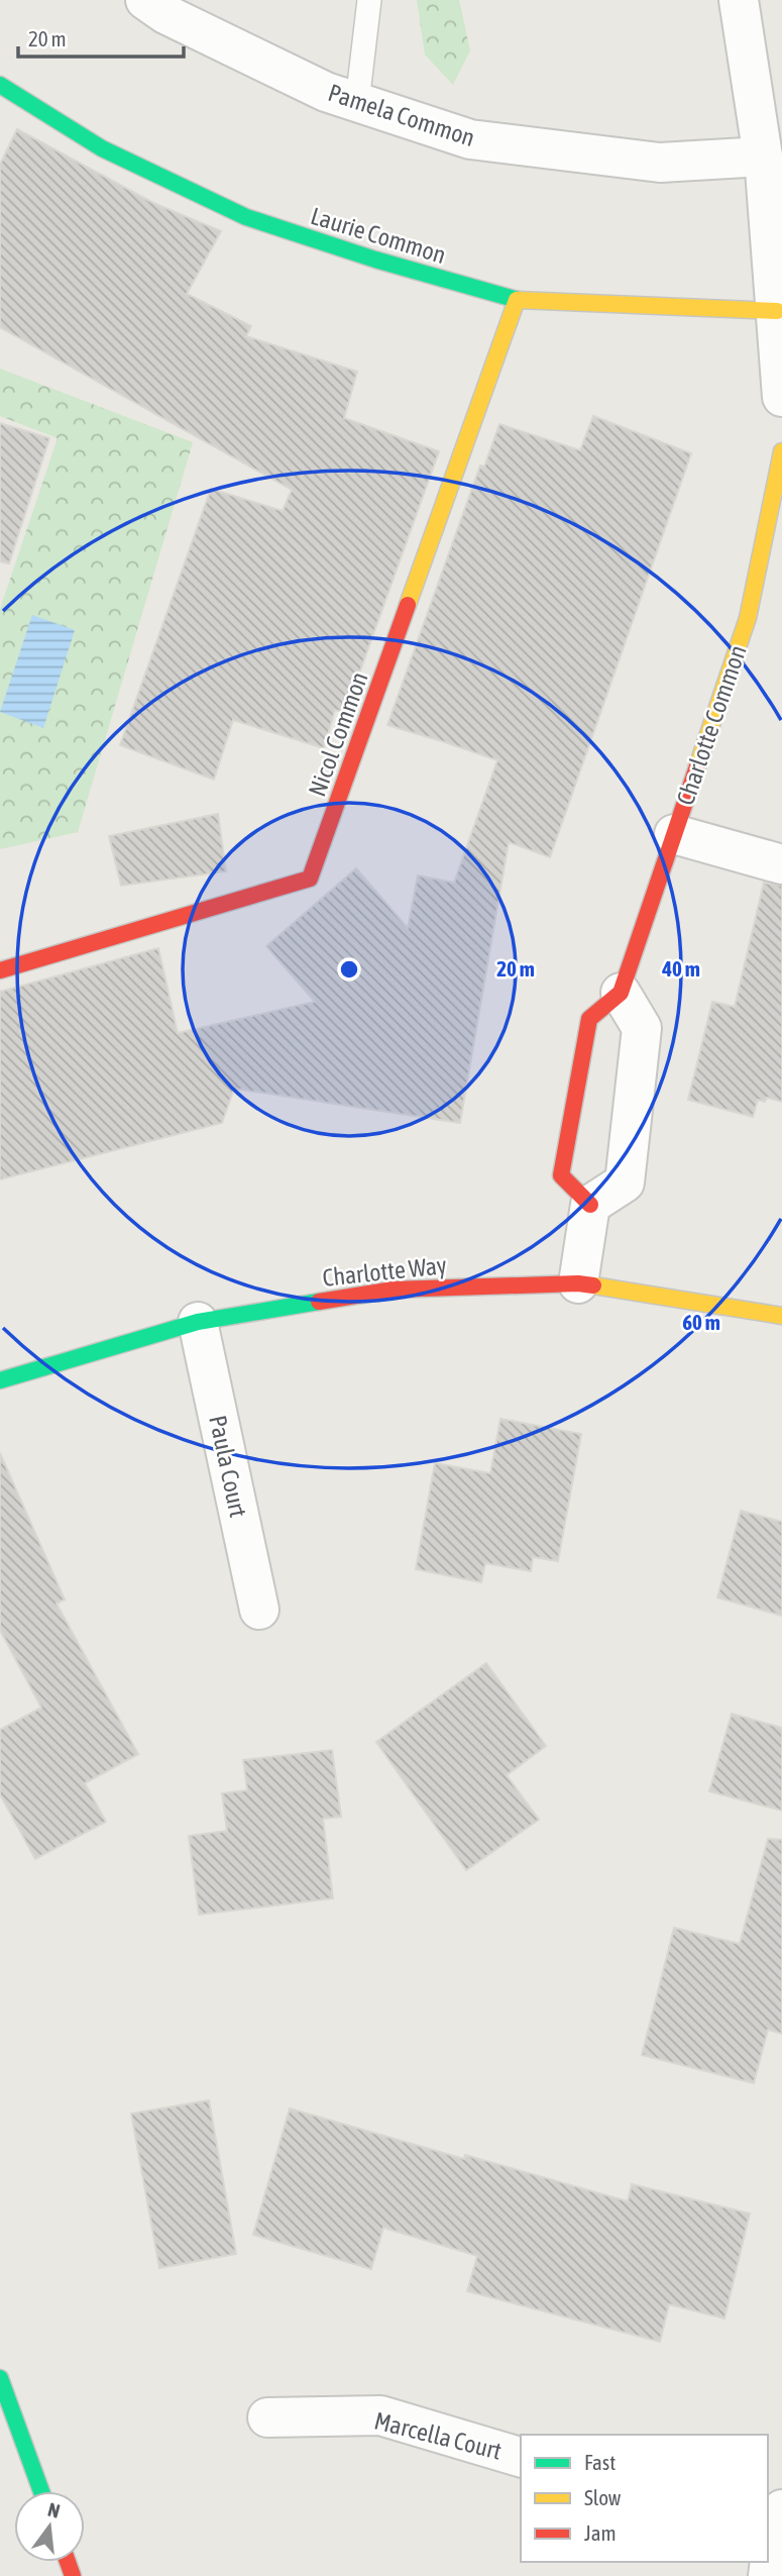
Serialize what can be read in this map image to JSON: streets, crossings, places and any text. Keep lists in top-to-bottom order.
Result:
{
  "streets": {
    "street": [
      "Pamela Common",
      "Laurie Common",
      "Charlotte Common",
      "Nicol Common",
      "Charlotte Way",
      "Paula Court",
      "Marcella Court"
    ]
  },
  "crossings": [
    ["Laurie Common", "Nicol Common"],
    ["Charlotte Way", "Paula Court"]
  ],
  "legend": ["Fast", "Slow", "Jam"],
  "scale_bar": "20 m",
  "north": "top",
  "rings": ["20 m", "40 m", "60 m"]
}
